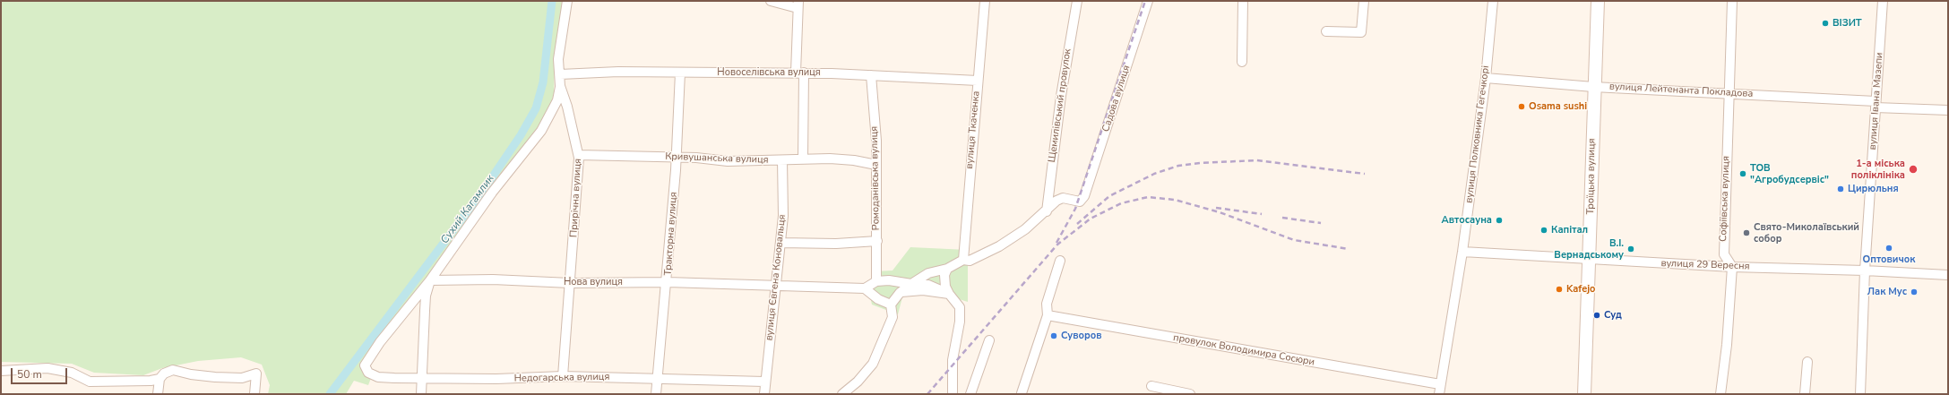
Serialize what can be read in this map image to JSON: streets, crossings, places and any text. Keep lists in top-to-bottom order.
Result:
{
  "streets": {
    "main road": ["Троїцька вулиця"],
    "street": [
      "Новоселівська вулиця",
      "вулиця Лейтенанта Покладова",
      "Садова вулиця",
      "вулиця Івана Мазепи",
      "Щемилівський провулок",
      "вулиця Ткаченка",
      "вулиця Полковника Гегечкорі",
      "Кривушанська вулиця",
      "Ромоданівська вулиця",
      "Прирічна вулиця",
      "Софіївська вулиця",
      "Тракторна вулиця",
      "вулиця 29 Вересня",
      "вулиця Євгена Коновальця",
      "Нова вулиця",
      "провулок Володимира Сосюри",
      "Недогарська вулиця"
    ]
  },
  "crossings": [
    ["Новоселівська вулиця", "вулиця Ткаченка"],
    ["Новоселівська вулиця", "Ромоданівська вулиця"],
    ["Новоселівська вулиця", "Прирічна вулиця"],
    ["Новоселівська вулиця", "Тракторна вулиця"],
    ["вулиця Лейтенанта Покладова", "вулиця Івана Мазепи"],
    ["вулиця Лейтенанта Покладова", "вулиця Полковника Гегечкорі"],
    ["вулиця Лейтенанта Покладова", "Троїцька вулиця"],
    ["вулиця Лейтенанта Покладова", "Софіївська вулиця"],
    ["Садова вулиця", "Щемилівський провулок"],
    ["вулиця Івана Мазепи", "вулиця 29 Вересня"],
    ["вулиця Полковника Гегечкорі", "вулиця 29 Вересня"],
    ["вулиця Полковника Гегечкорі", "провулок Володимира Сосюри"],
    ["Кривушанська вулиця", "Ромоданівська вулиця"],
    ["Кривушанська вулиця", "Прирічна вулиця"],
    ["Кривушанська вулиця", "Тракторна вулиця"],
    ["Кривушанська вулиця", "вулиця Євгена Коновальця"],
    ["Троїцька вулиця", "вулиця 29 Вересня"],
    ["Прирічна вулиця", "Нова вулиця"],
    ["Прирічна вулиця", "Недогарська вулиця"],
    ["Софіївська вулиця", "вулиця 29 Вересня"],
    ["Тракторна вулиця", "Нова вулиця"],
    ["Тракторна вулиця", "Недогарська вулиця"],
    ["вулиця Євгена Коновальця", "Нова вулиця"],
    ["вулиця Євгена Коновальця", "Недогарська вулиця"],
    ["Нова вулиця", "Недогарська вулиця"]
  ],
  "water": ["Сухий Кагамлик"],
  "places": [
    "ВІЗИТ",
    "Osama sushi",
    "1-а міська поліклініка",
    "ТОВ \"Агробудсервіс\"",
    "Цирюльня",
    "Автосауна",
    "Капітал",
    "Свято-Миколаївський собор",
    "Оптовичок",
    "В.І. Вернадському",
    "Kafejo",
    "Лак Мус",
    "Суд",
    "Суворов"
  ],
  "scale_bar": "50 m"
}
